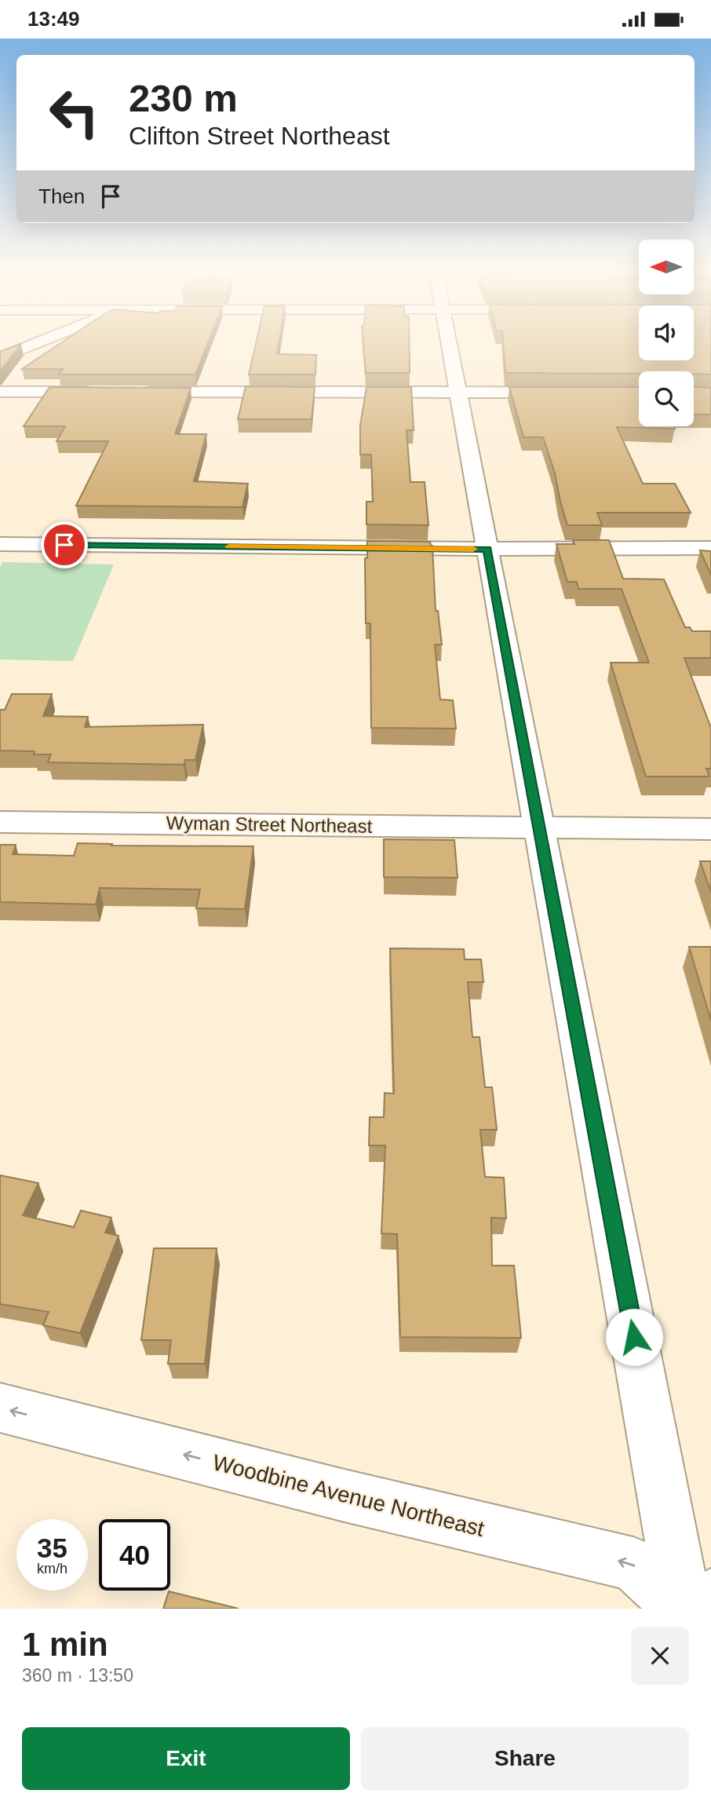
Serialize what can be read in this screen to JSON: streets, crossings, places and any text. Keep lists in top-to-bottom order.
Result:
{
  "streets": {
    "street": ["Wyman Street Northeast", "Woodbine Avenue Northeast"]
  },
  "one_way": ["Woodbine Avenue Northeast"],
  "north": "left",
  "page": {
    "status": "13:49",
    "turn": ["230 m", "Clifton Street Northeast"],
    "then": "Then",
    "speed": "35 km/h",
    "limit": "40",
    "heading": ["1 min", "360 m · 13:50"],
    "buttons": ["Exit", "Share"]
  }
}
